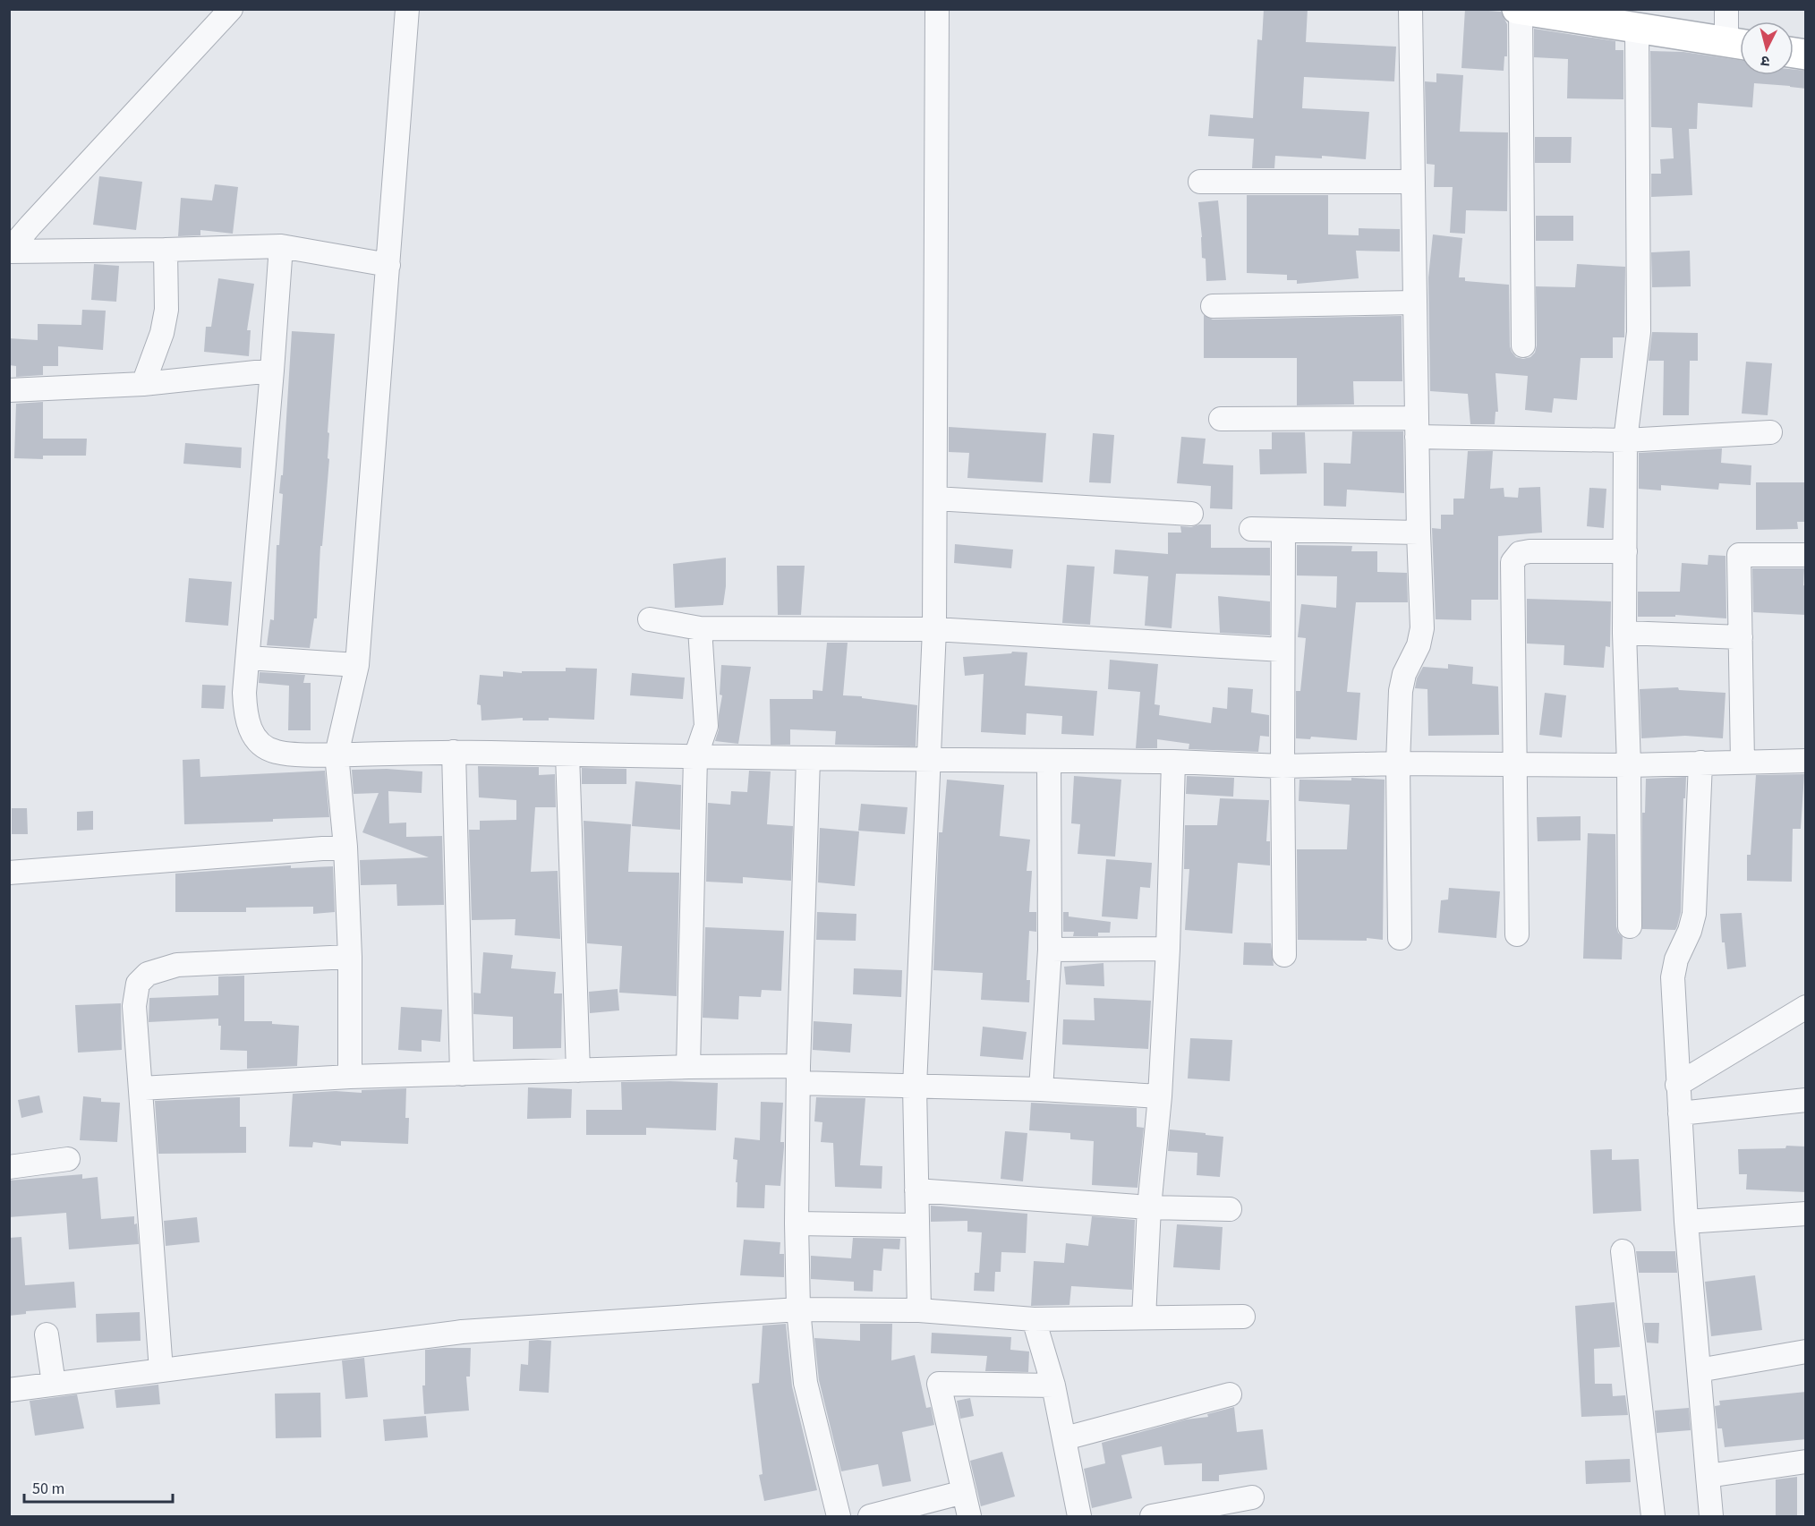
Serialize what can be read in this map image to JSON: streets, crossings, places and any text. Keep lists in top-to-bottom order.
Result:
{
  "scale_bar": "50 m",
  "north": "bottom"
}
